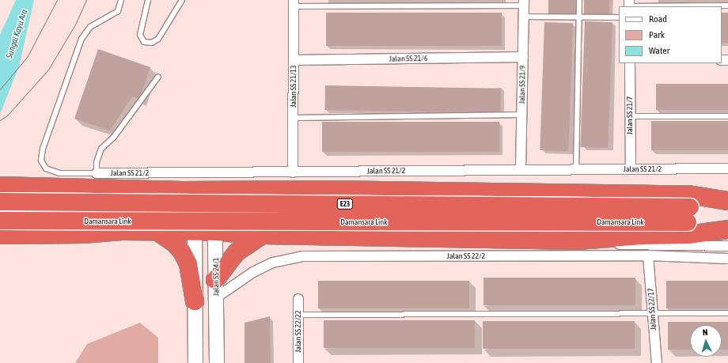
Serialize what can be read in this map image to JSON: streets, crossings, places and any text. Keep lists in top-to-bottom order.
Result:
{
  "streets": {
    "highway": ["E23", "Damansara Link"],
    "main road": ["Jalan SS 24/1"],
    "street": [
      "Jalan SS 21/6",
      "Jalan SS 21/9",
      "Jalan SS 21/13",
      "Jalan SS 21/7",
      "Jalan SS 21/2",
      "Jalan SS 22/2",
      "Jalan SS 22/17",
      "Jalan SS 22/22"
    ]
  },
  "crossings": [
    ["Jalan SS 21/6", "Jalan SS 21/9"],
    ["Jalan SS 21/6", "Jalan SS 21/13"],
    ["Jalan SS 21/9", "Jalan SS 21/2"],
    ["Jalan SS 21/13", "Jalan SS 21/2"],
    ["Jalan SS 21/7", "Jalan SS 21/2"],
    ["Jalan SS 22/2", "Jalan SS 24/1"],
    ["Jalan SS 22/2", "Jalan SS 22/17"]
  ],
  "water": ["Sungai Kayu Ara"],
  "legend": ["Road", "Park", "Water"],
  "north": "top"
}
